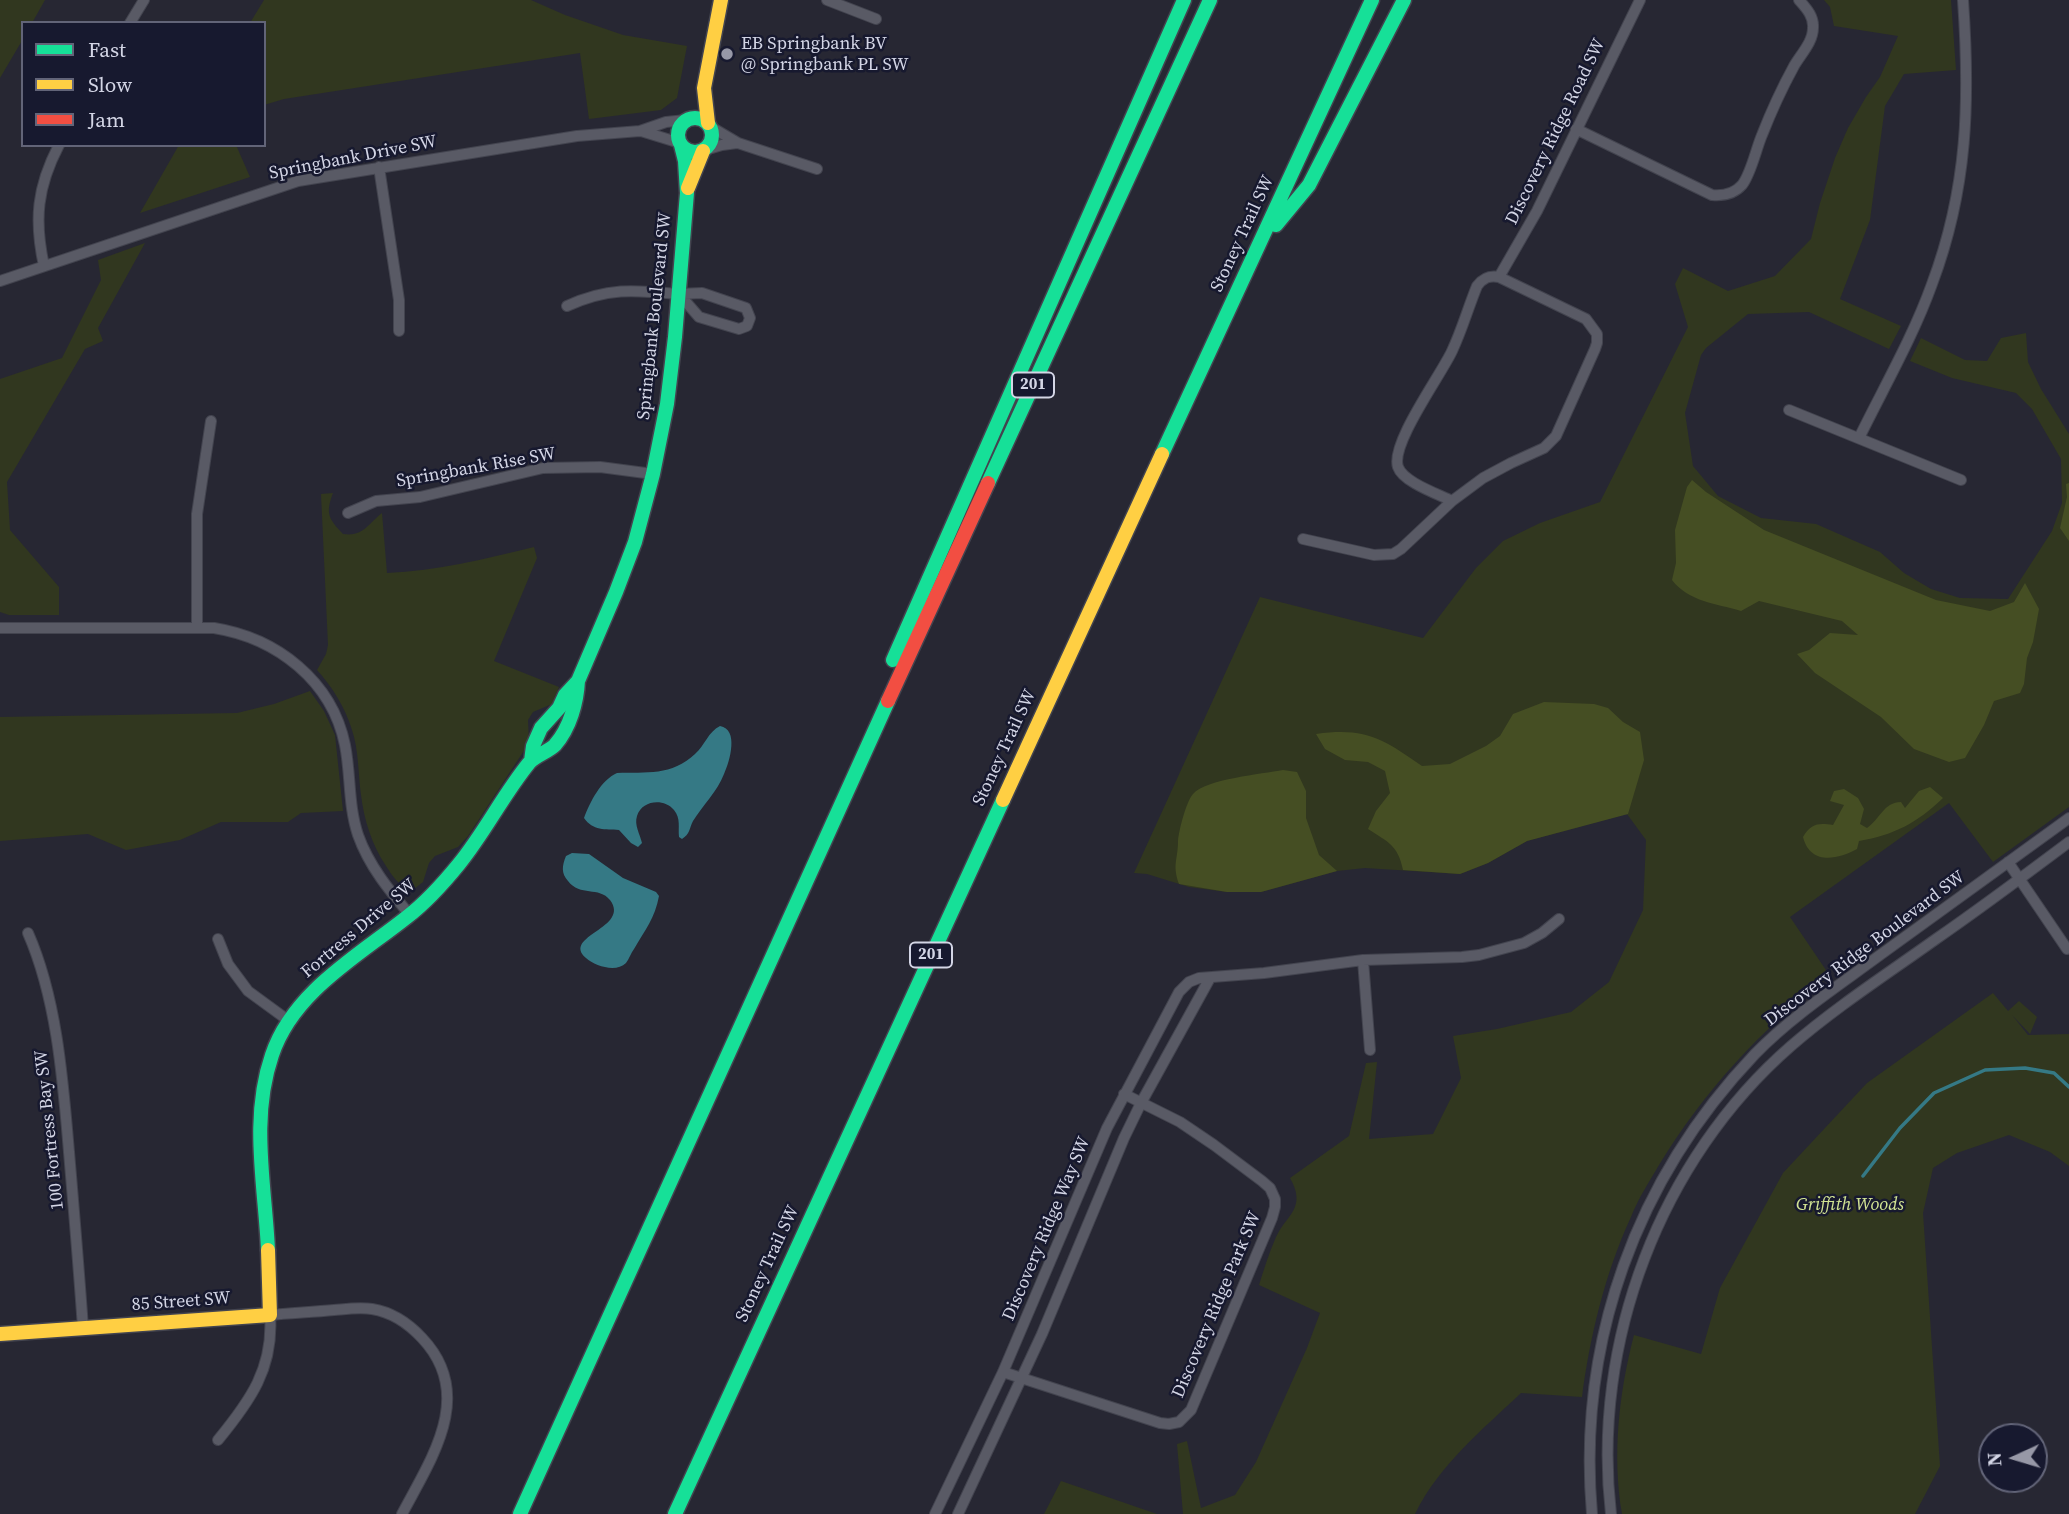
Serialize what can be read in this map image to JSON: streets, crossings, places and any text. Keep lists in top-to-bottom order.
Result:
{
  "streets": {
    "main road": [
      "Stoney Trail SW",
      "Springbank Boulevard SW",
      "201",
      "Fortress Drive SW",
      "85 Street SW"
    ],
    "street": [
      "Discovery Ridge Road SW",
      "Springbank Drive SW",
      "Springbank Rise SW",
      "Discovery Ridge Boulevard SW",
      "100 Fortress Bay SW",
      "Discovery Ridge Way SW",
      "Discovery Ridge Park SW"
    ]
  },
  "crossings": [
    ["Springbank Drive SW", "Springbank Boulevard SW"],
    ["Springbank Boulevard SW", "Springbank Rise SW"],
    ["Springbank Boulevard SW", "Fortress Drive SW"],
    ["Fortress Drive SW", "85 Street SW"],
    ["100 Fortress Bay SW", "85 Street SW"],
    ["Discovery Ridge Way SW", "Discovery Ridge Park SW"]
  ],
  "parks": ["Griffith Woods"],
  "places": ["EB Springbank BV @ Springbank PL SW"],
  "legend": ["Fast", "Slow", "Jam"],
  "north": "left"
}
